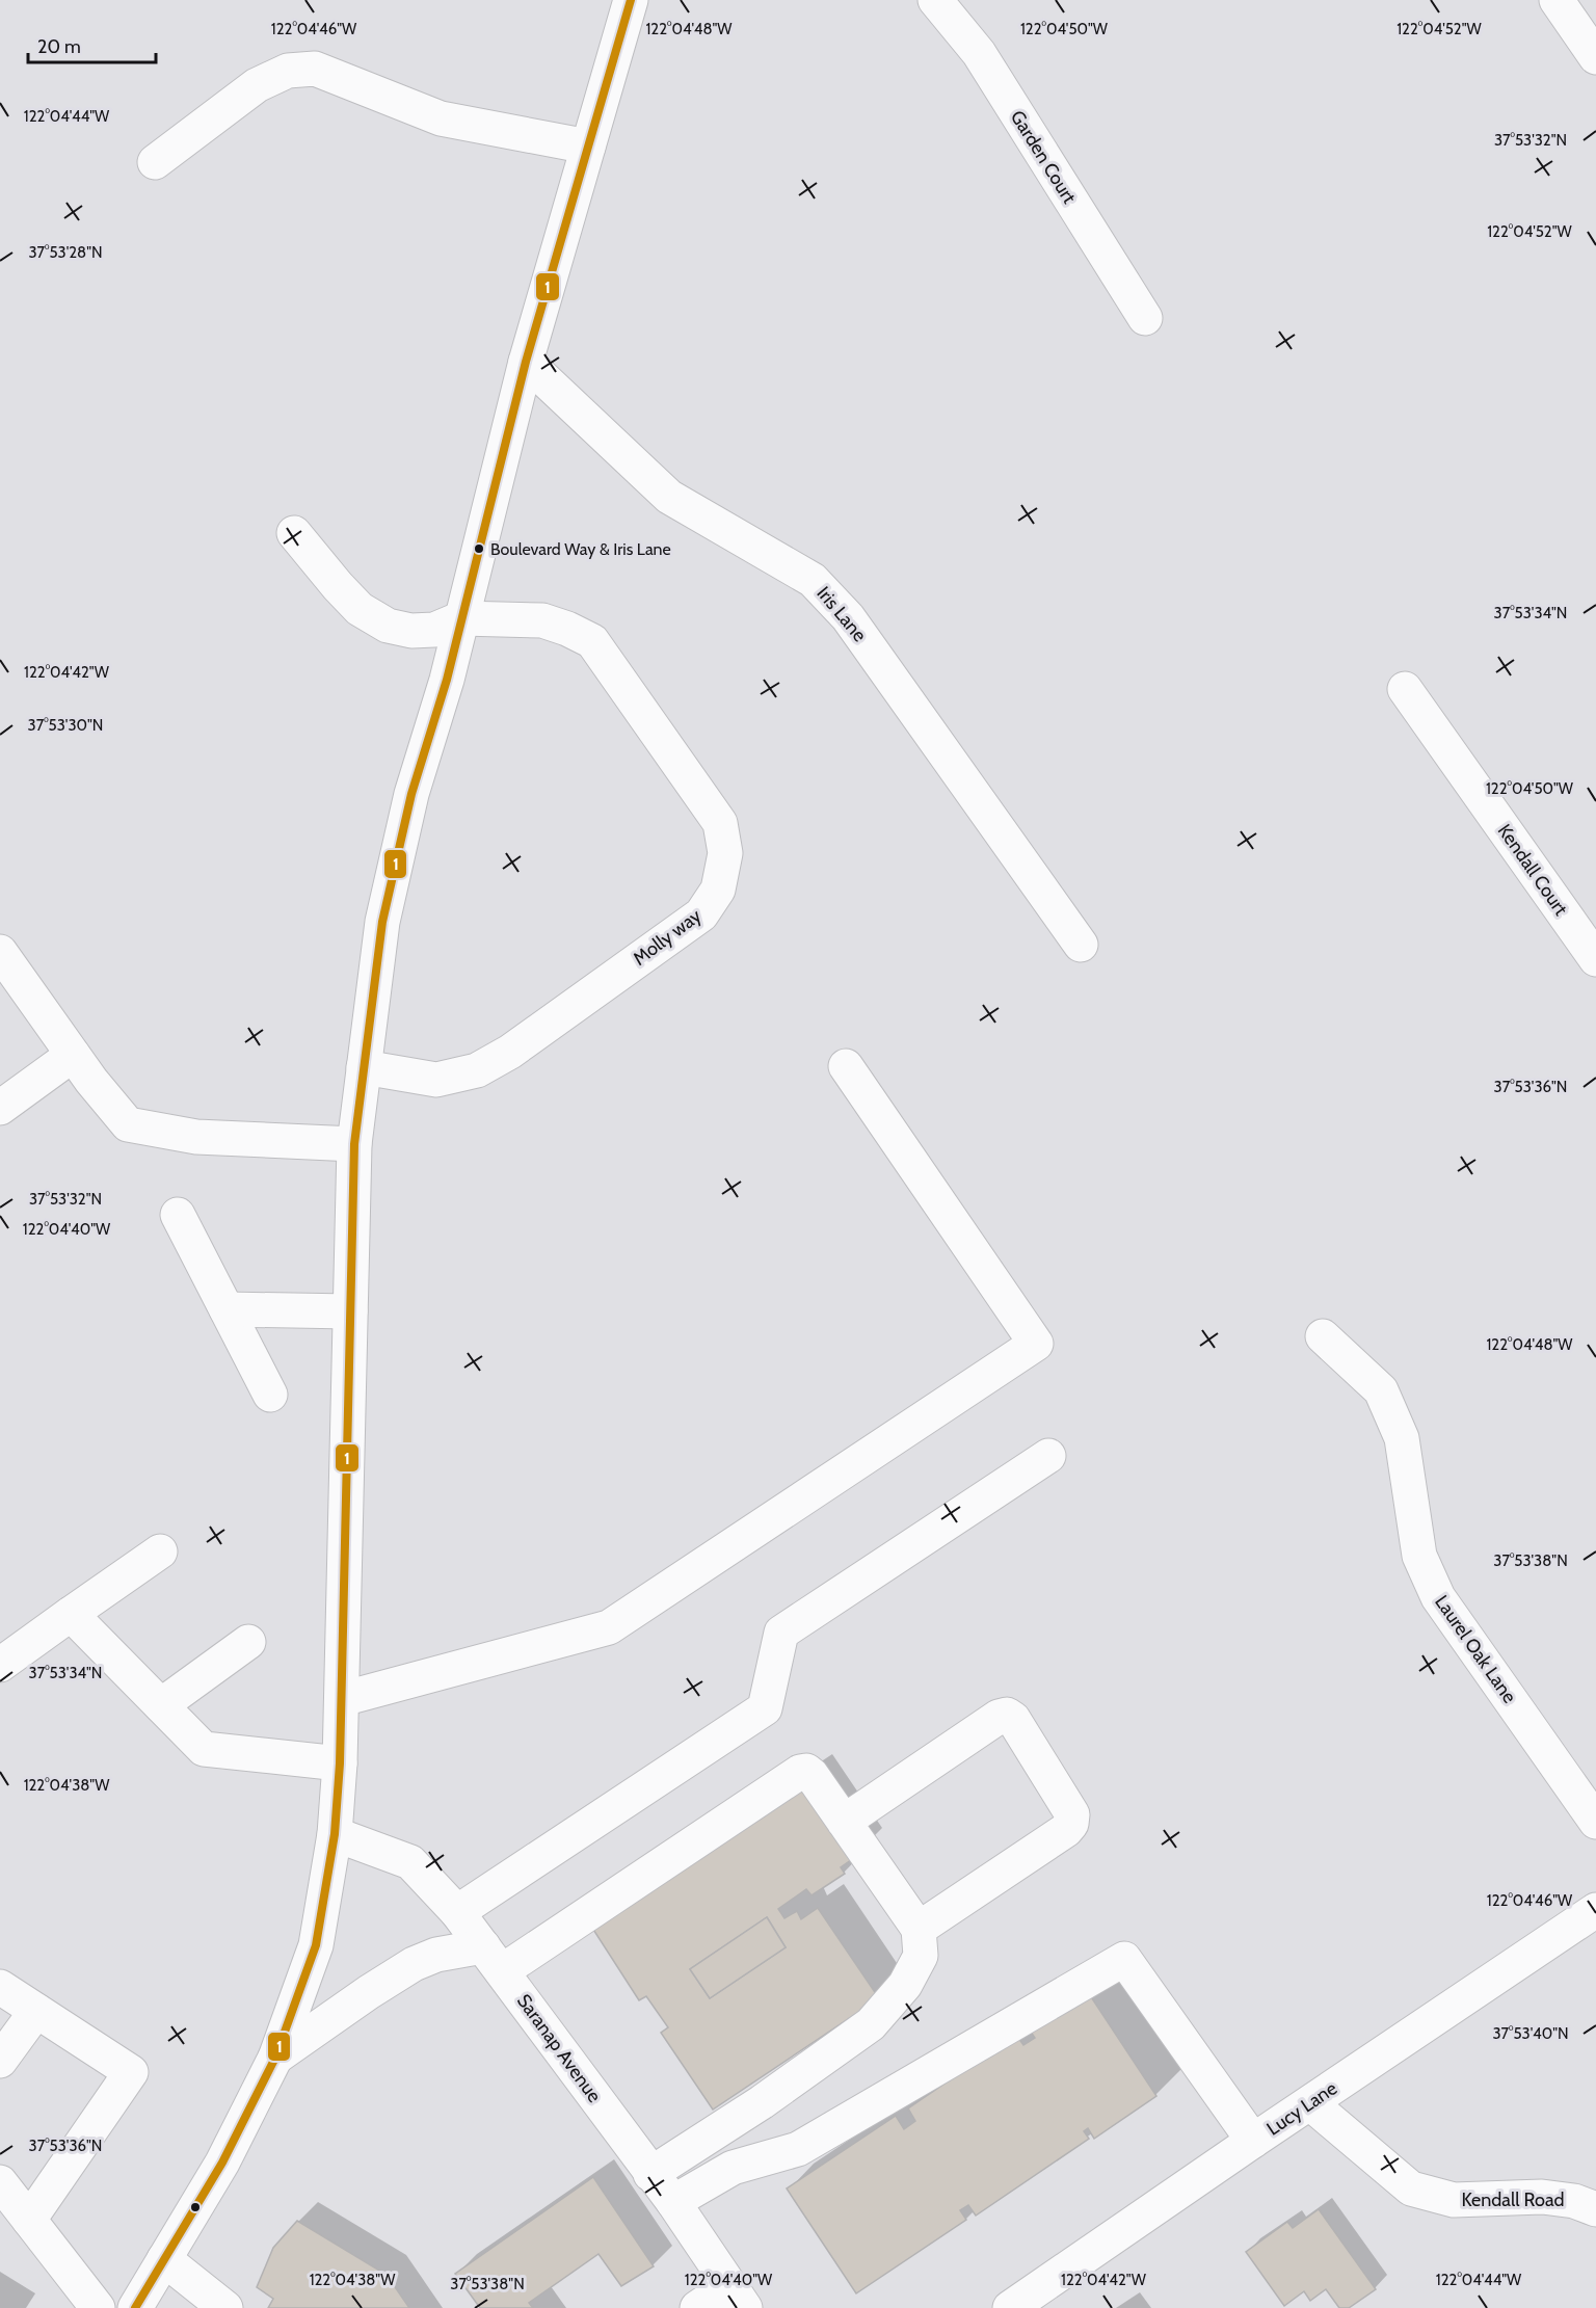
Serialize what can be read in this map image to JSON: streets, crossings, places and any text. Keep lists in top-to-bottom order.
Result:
{
  "streets": {
    "street": [
      "Garden Court",
      "Iris Lane",
      "Kendall Court",
      "Molly way",
      "Laurel Oak Lane",
      "Saranap Avenue",
      "Lucy Lane",
      "Kendall Road"
    ]
  },
  "crossings": [
    ["Lucy Lane", "Kendall Road"]
  ],
  "places": ["Boulevard Way & Iris Lane"],
  "lines": ["transit line 1"],
  "scale_bar": "20 m",
  "coordinates": [
    "122°04'46\"W",
    "122°04'48\"W",
    "122°04'50\"W",
    "122°04'52\"W",
    "122°04'44\"W",
    "37°53'32\"N",
    "37°53'28\"N",
    "37°53'34\"N",
    "122°04'42\"W",
    "37°53'30\"N",
    "37°53'36\"N",
    "122°04'40\"W",
    "37°53'38\"N",
    "122°04'38\"W",
    "37°53'40\"N"
  ]
}
